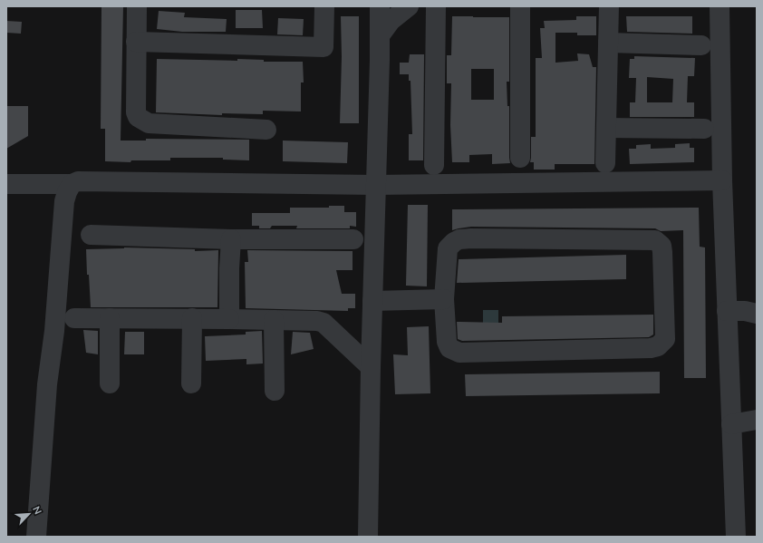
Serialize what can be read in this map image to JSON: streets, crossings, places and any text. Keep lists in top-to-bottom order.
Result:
{
  "north": "top right"
}
